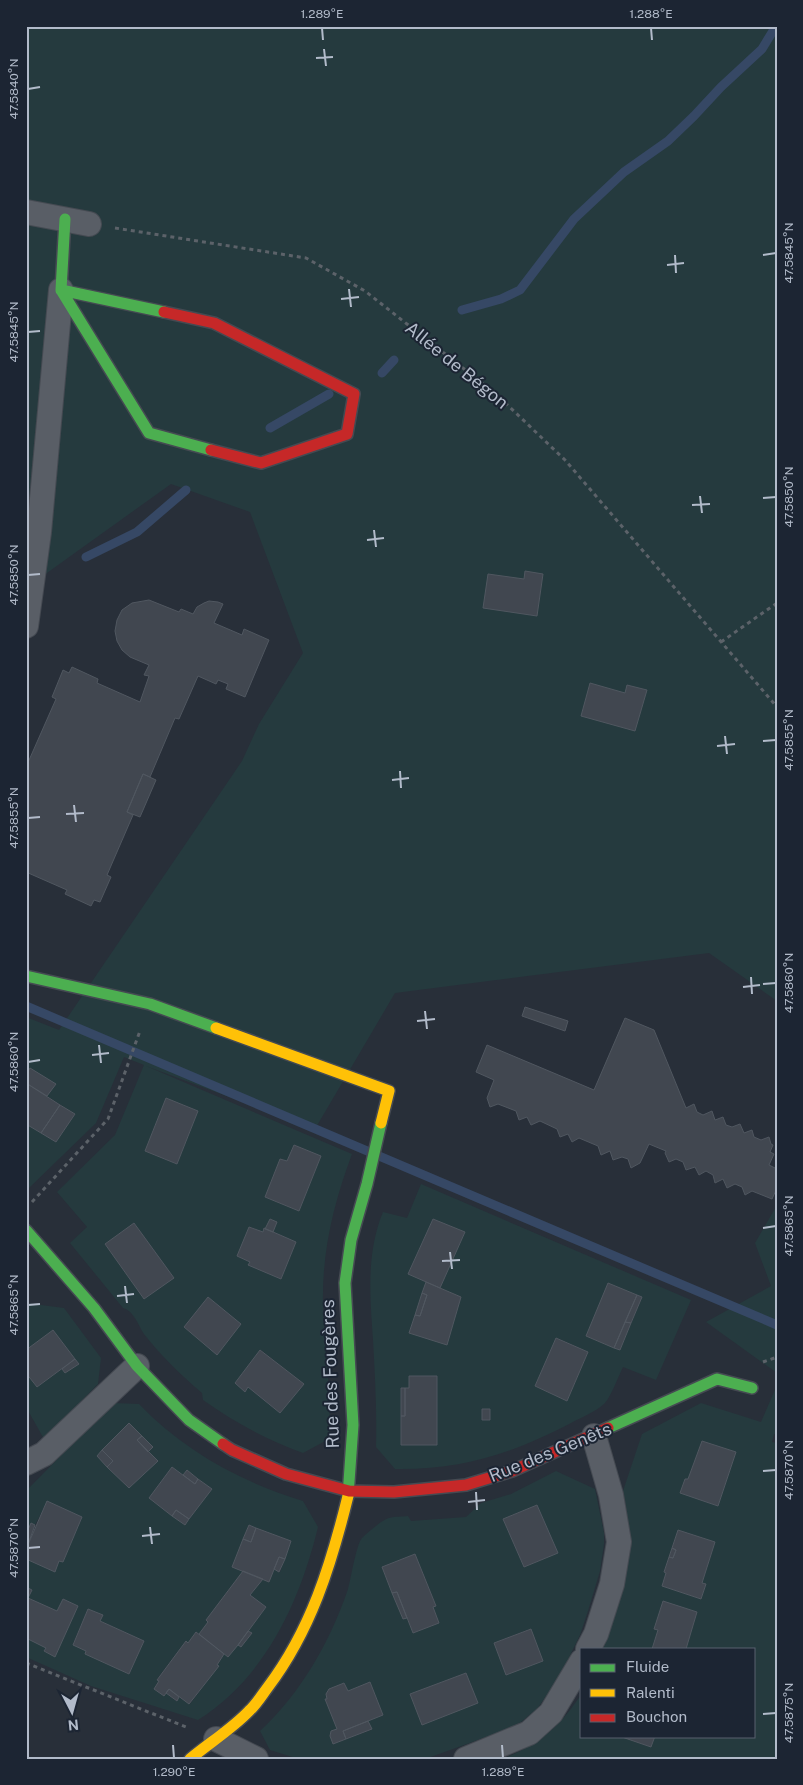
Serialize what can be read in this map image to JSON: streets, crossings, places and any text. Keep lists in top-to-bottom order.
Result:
{
  "streets": {
    "street": ["Rue des Fougères", "Rue des Genêts"],
    "path": ["Allée de Bégon"]
  },
  "crossings": [
    ["Rue des Fougères", "Rue des Genêts"]
  ],
  "legend": ["Fluide", "Ralenti", "Bouchon"],
  "north": "bottom",
  "coordinates": [
    "1.289°E",
    "1.288°E",
    "47.5840°N",
    "47.5845°N",
    "47.5850°N",
    "47.5855°N",
    "47.5860°N",
    "47.5865°N",
    "47.5870°N",
    "47.5875°N",
    "1.290°E"
  ]
}
